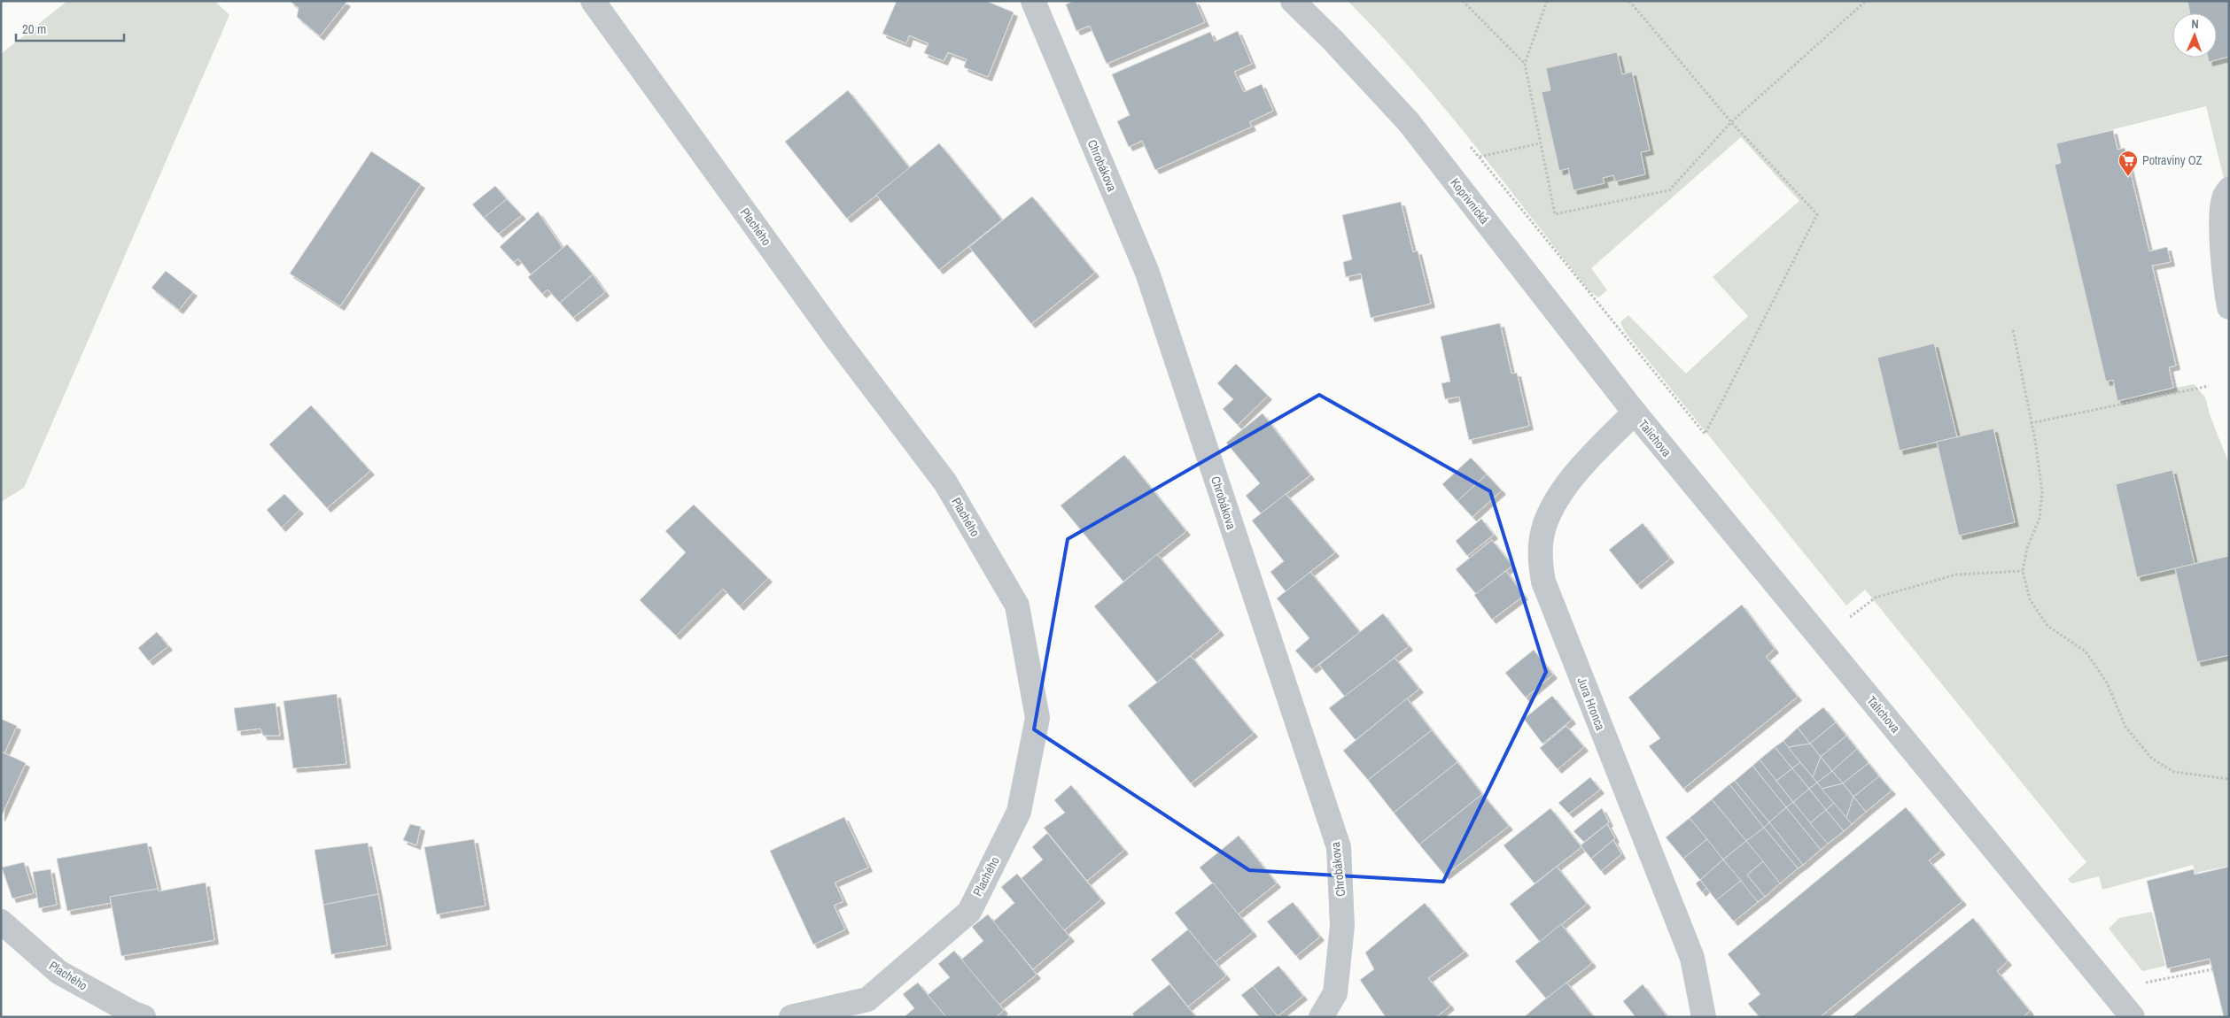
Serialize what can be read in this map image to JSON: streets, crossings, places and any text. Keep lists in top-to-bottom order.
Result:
{
  "streets": {
    "street": [
      "Chrobákova",
      "Koprivnická",
      "Plachého",
      "Talichova",
      "Jura Hronca"
    ]
  },
  "crossings": [
    ["Koprivnická", "Talichova"],
    ["Koprivnická", "Jura Hronca"],
    ["Talichova", "Jura Hronca"]
  ],
  "places": {
    "supermarket": ["Potraviny OZ"]
  },
  "scale_bar": "20 m",
  "north": "top"
}
